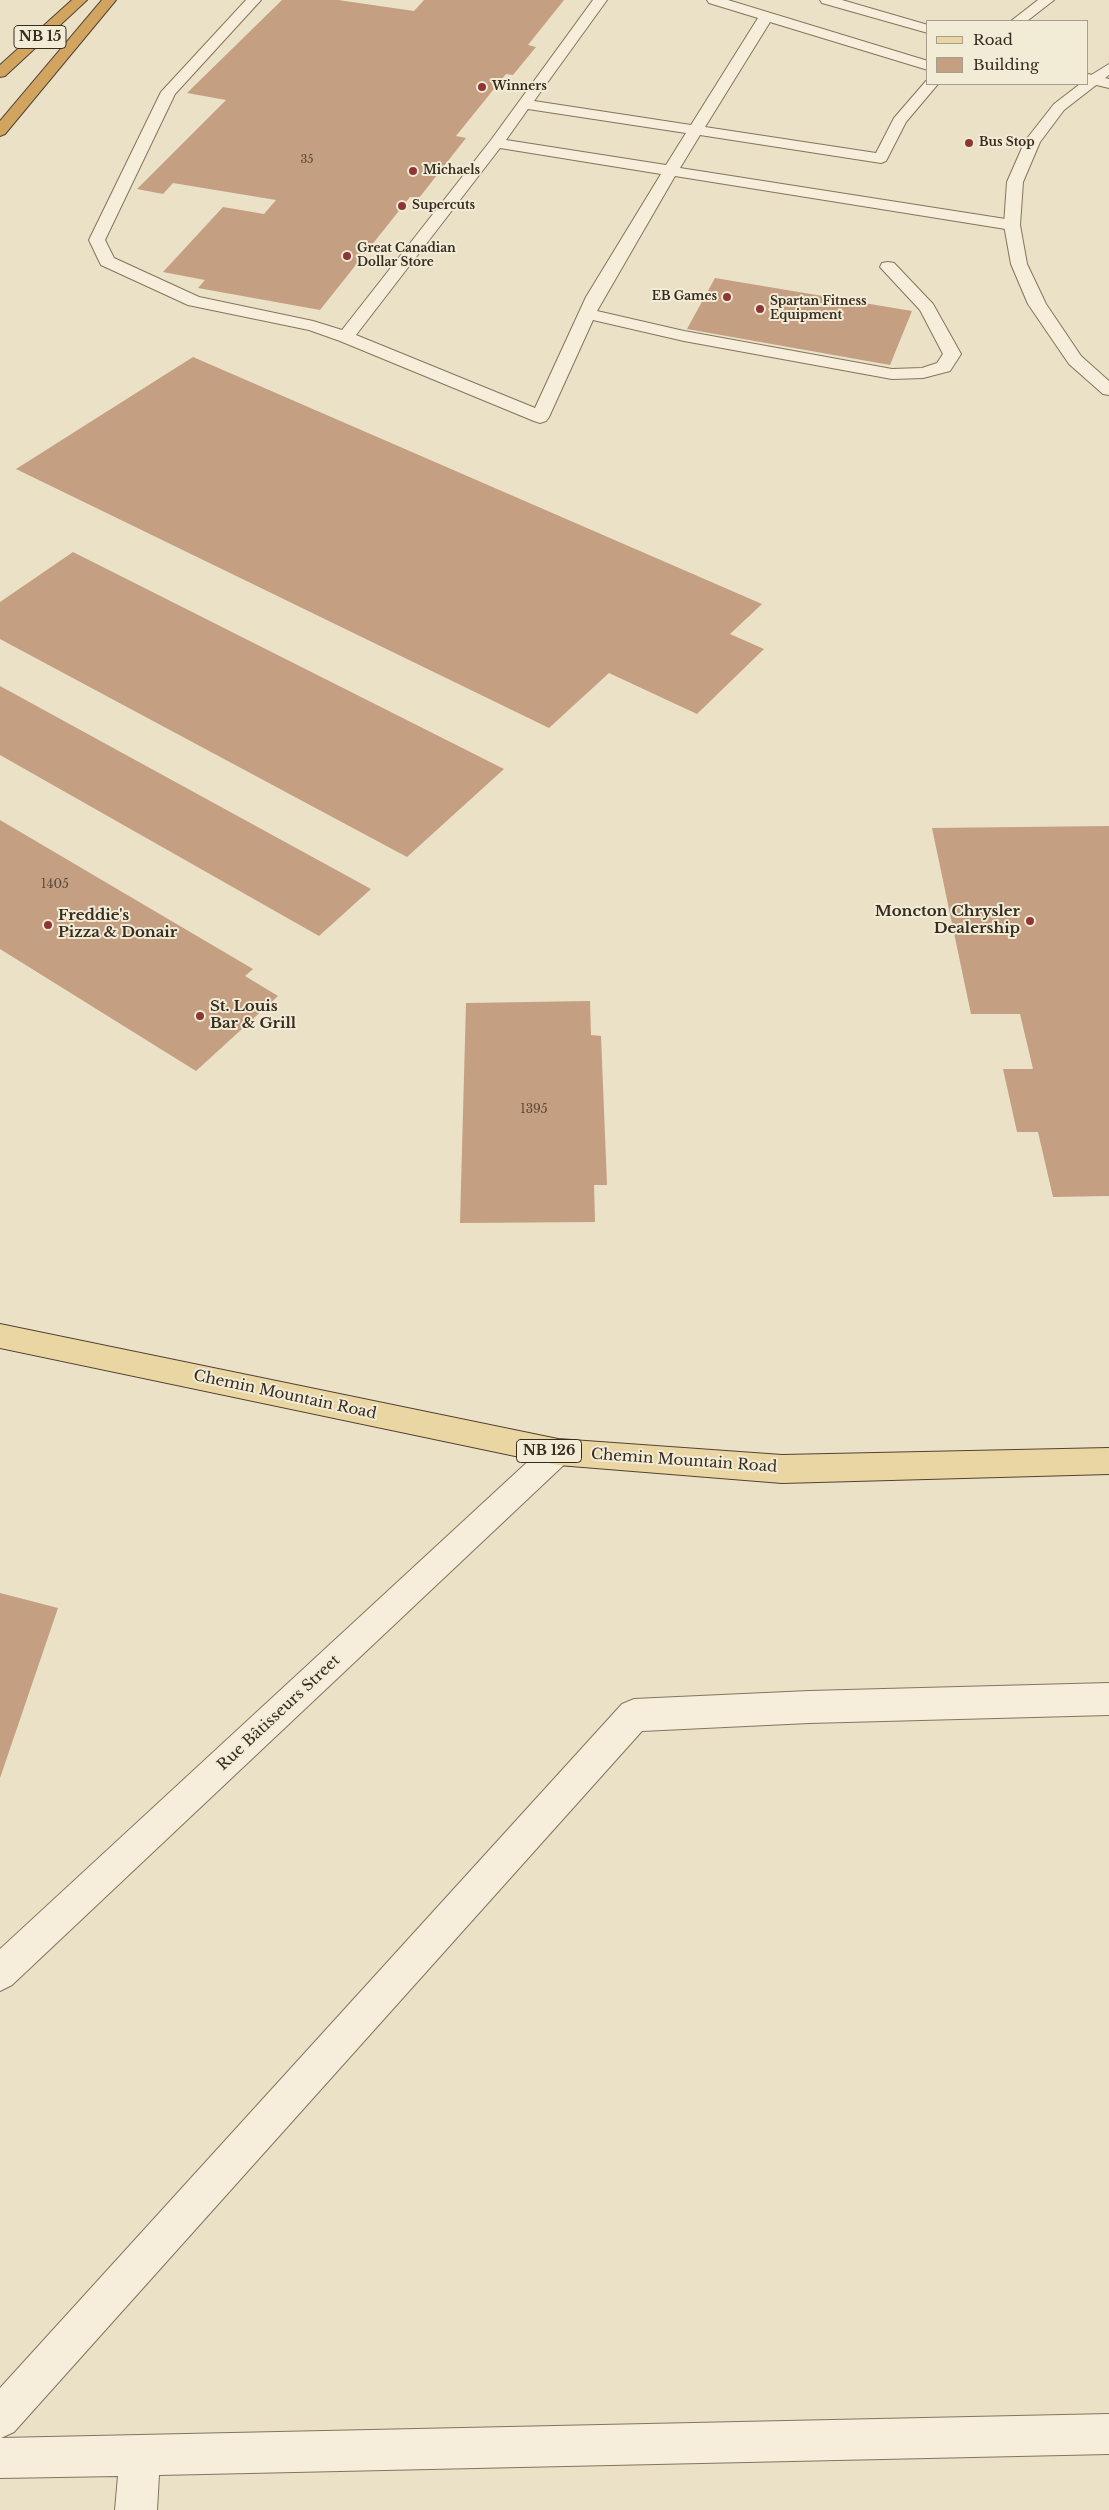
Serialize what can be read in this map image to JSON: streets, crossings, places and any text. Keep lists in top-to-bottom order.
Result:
{
  "streets": {
    "highway": ["NB 15"],
    "main road": ["Chemin Mountain Road", "NB 126"],
    "street": ["Rue Bâtisseurs Street"]
  },
  "crossings": [
    ["Chemin Mountain Road", "Rue Bâtisseurs Street"]
  ],
  "places": [
    "Winners",
    "Bus Stop",
    "Michaels",
    "Supercuts",
    "Great Canadian Dollar Store",
    "EB Games",
    "Spartan Fitness Equipment",
    "Moncton Chrysler Dealership",
    "Freddie's Pizza & Donair",
    "St. Louis Bar & Grill"
  ],
  "house_numbers": ["35", "1405", "1395"],
  "legend": ["Road", "Building"]
}
